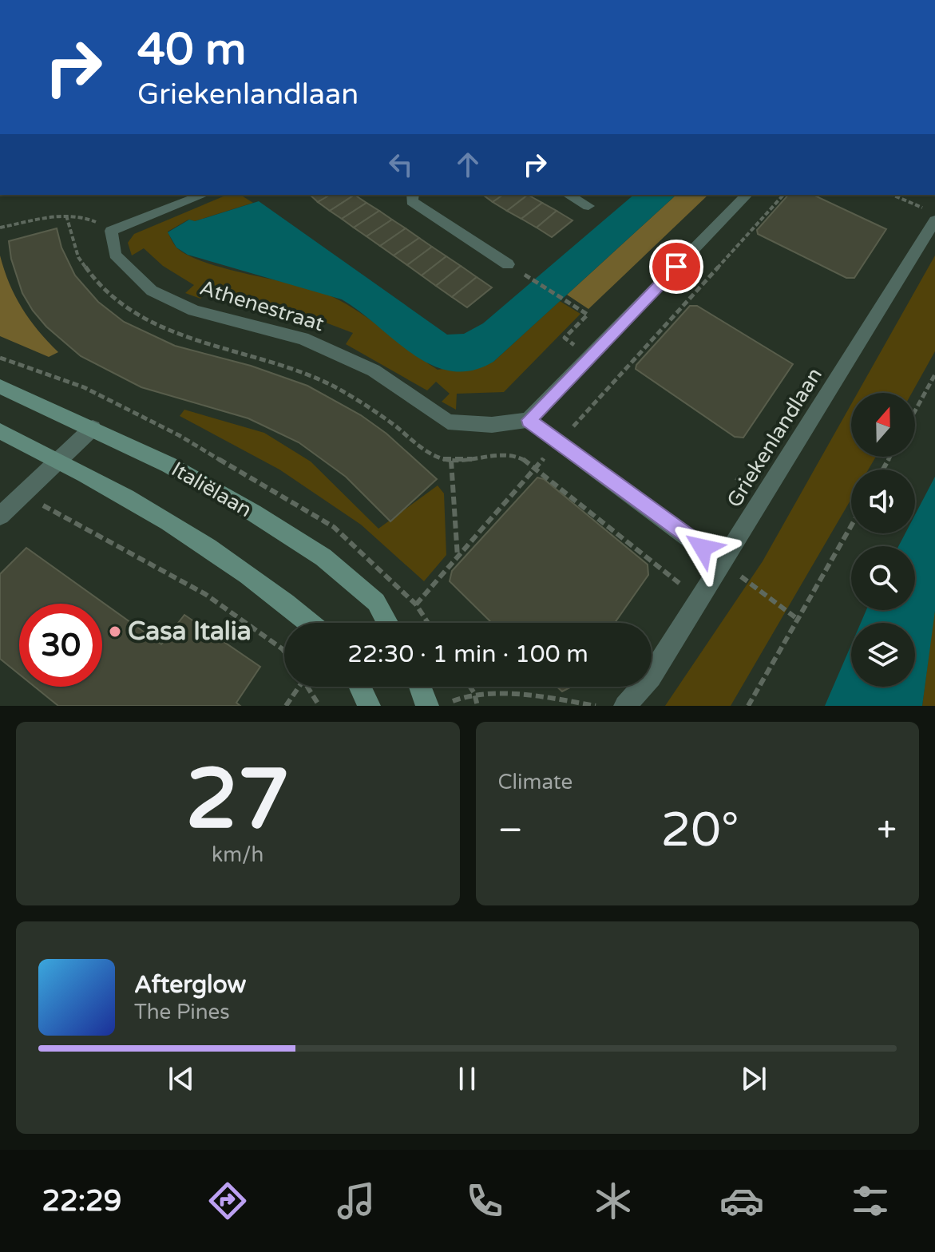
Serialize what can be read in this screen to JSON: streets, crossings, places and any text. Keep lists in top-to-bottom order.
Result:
{
  "streets": {
    "street": ["Athenestraat", "Griekenlandlaan", "Italiëlaan"]
  },
  "places": ["Casa Italia"],
  "north": "top",
  "page": {
    "turn": ["40 m", "Griekenlandlaan"],
    "limit": "30",
    "trip": "22:30 · 1 min · 100 m",
    "tile": [
      ["27", "km/h"],
      "Climate"
    ],
    "heat": ["−", "20°", "+"],
    "song": ["Afterglow", "The Pines"],
    "tabs": "22:29"
  }
}
